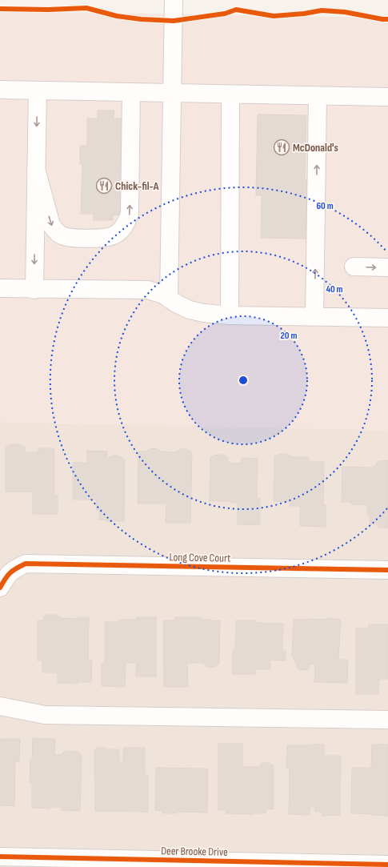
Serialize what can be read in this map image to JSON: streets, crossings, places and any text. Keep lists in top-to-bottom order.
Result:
{
  "streets": {
    "street": ["Long Cove Court", "Deer Brooke Drive"]
  },
  "places": {
    "restaurant": ["McDonald's", "Chick-fil-A"]
  },
  "rings": ["60 m", "40 m", "20 m"]
}
